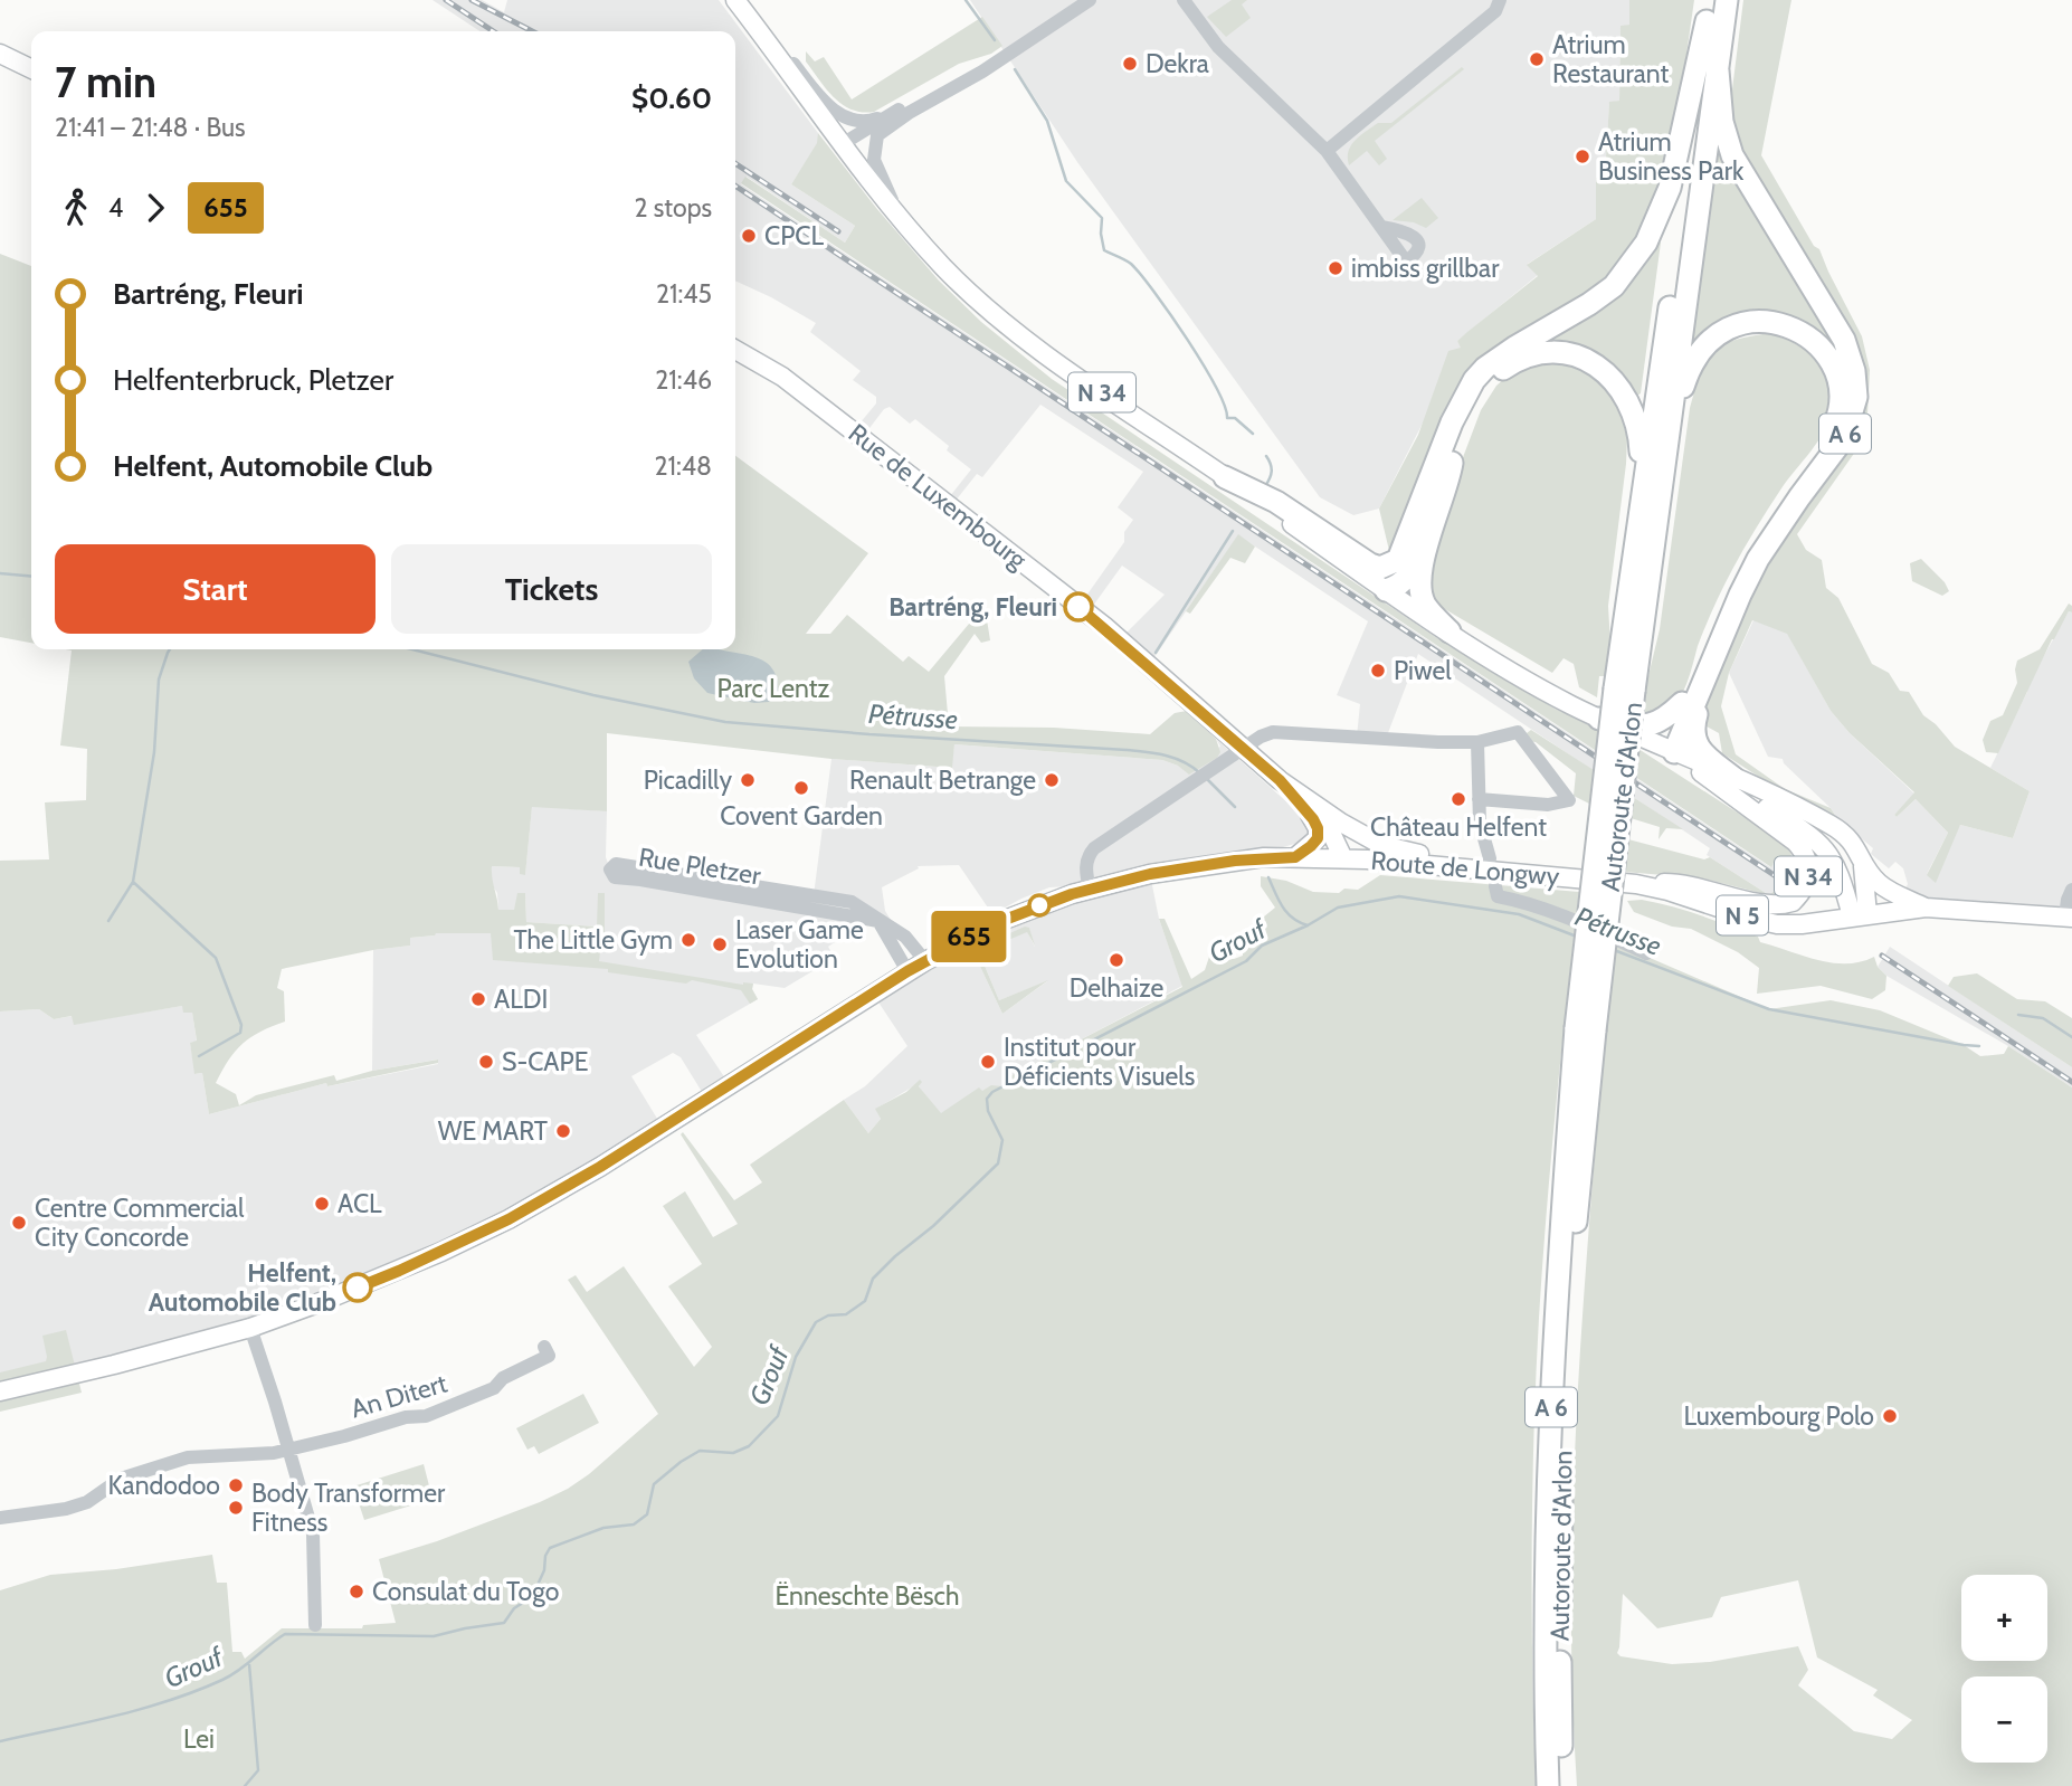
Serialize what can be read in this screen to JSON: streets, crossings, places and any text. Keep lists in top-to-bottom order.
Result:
{
  "streets": {
    "highway": ["A 6", "Autoroute d'Arlon"],
    "main road": [
      "N 34",
      "Rue de Luxembourg",
      "Route de Longwy",
      "N 5"
    ],
    "street": ["Rue Pletzer", "An Ditert"]
  },
  "crossings": [
    ["N 34", "A 6"],
    ["N 34", "Route de Longwy"],
    ["A 6", "Autoroute d'Arlon"],
    ["Rue de Luxembourg", "Route de Longwy"],
    ["Rue Pletzer", "Route de Longwy"]
  ],
  "water": ["Pétrusse", "Grouf"],
  "parks": ["Parc Lentz", "Ënneschte Bësch", "Lei"],
  "places": [
    "Atrium Restaurant",
    "Dekra",
    "Atrium Business Park",
    "CPCL",
    "imbiss grillbar",
    "Bartréng, Fleuri",
    "Piwel",
    "Picadilly",
    "Renault Betrange",
    "Covent Garden",
    "Château Helfent",
    "The Little Gym",
    "Laser Game Evolution",
    "Delhaize",
    "ALDI",
    "S-CAPE",
    "Institut pour Déficients Visuels",
    "WE MART",
    "ACL",
    "Centre Commercial City Concorde",
    "Helfent, Automobile Club",
    "Luxembourg Polo",
    "Kandodoo",
    "Body Transformer Fitness",
    "Consulat du Togo"
  ],
  "lines": ["bus line 655"],
  "page": {
    "on_map": "655",
    "heading": ["7 min", "21:41 – 21:48 · Bus", "$0.60"],
    "legs": ["4", "655", "2 stops"],
    "list": [
      {
        "name": "Bartréng, Fleuri",
        "value": "21:45"
      },
      {
        "name": "Helfenterbruck, Pletzer",
        "value": "21:46"
      },
      {
        "name": "Helfent, Automobile Club",
        "value": "21:48"
      }
    ],
    "buttons": ["Start", "Tickets"],
    "map_buttons": ["+", "−"]
  }
}
